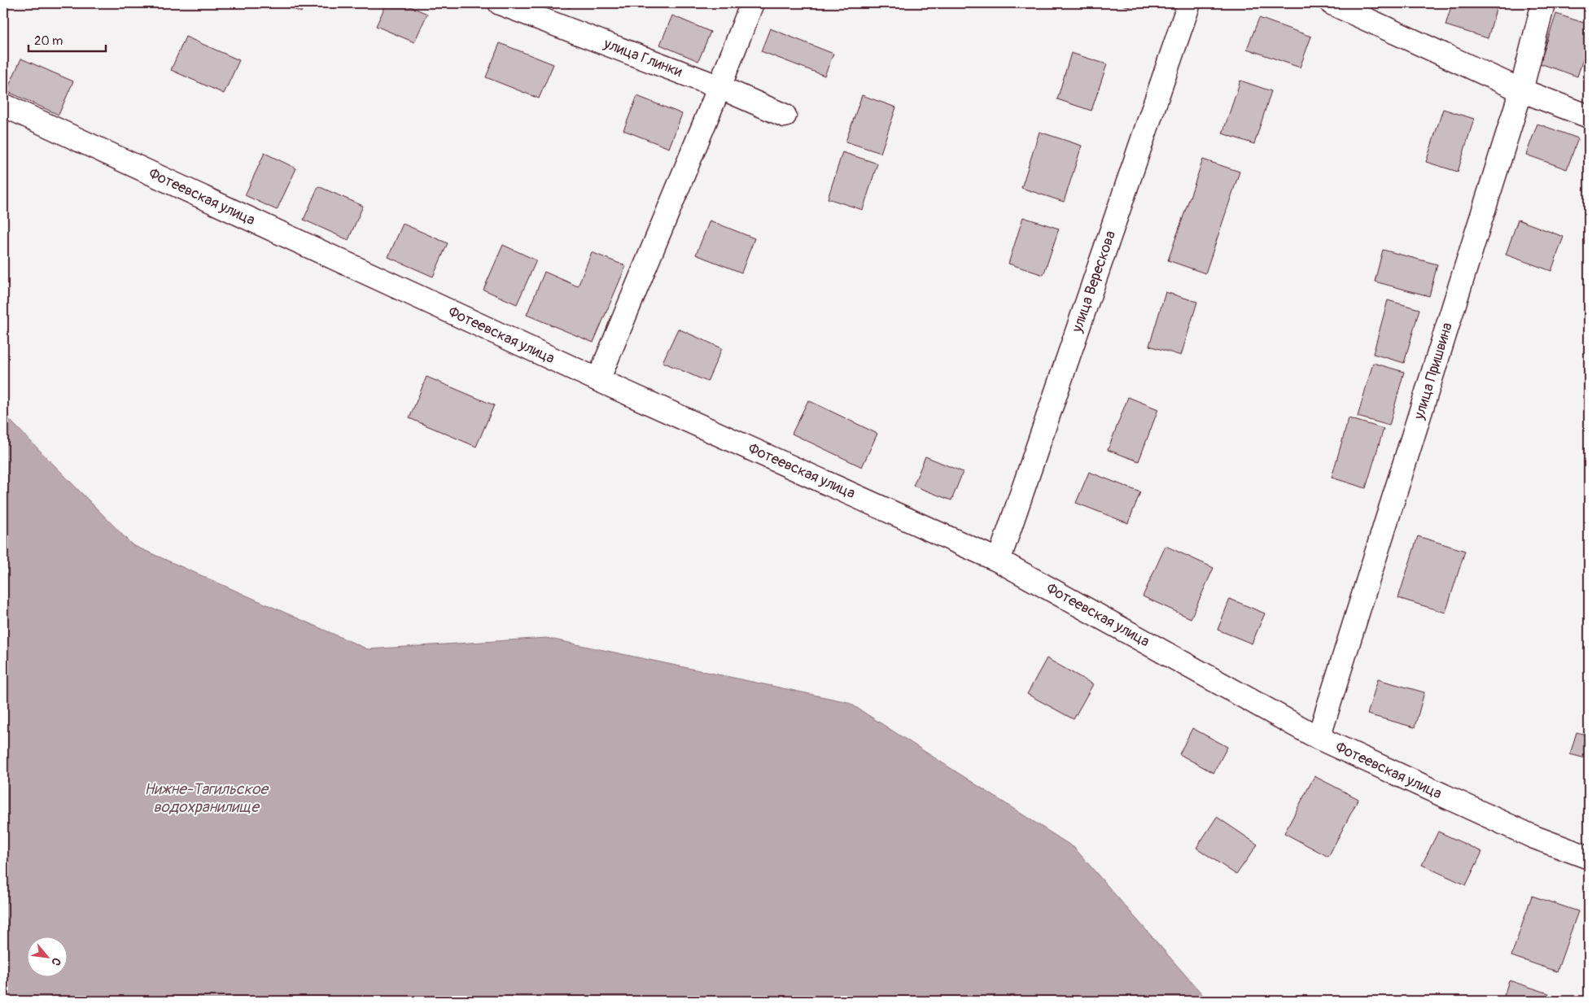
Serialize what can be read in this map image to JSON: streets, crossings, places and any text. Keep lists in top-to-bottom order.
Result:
{
  "streets": {
    "street": [
      "улица Глинки",
      "Фотеевская улица",
      "улица Верескова",
      "улица Пришвина"
    ]
  },
  "crossings": [
    ["Фотеевская улица", "улица Верескова"],
    ["Фотеевская улица", "улица Пришвина"]
  ],
  "water": ["Нижне-Тагильское водохранилище"],
  "scale_bar": "20 m",
  "north": "bottom right"
}
